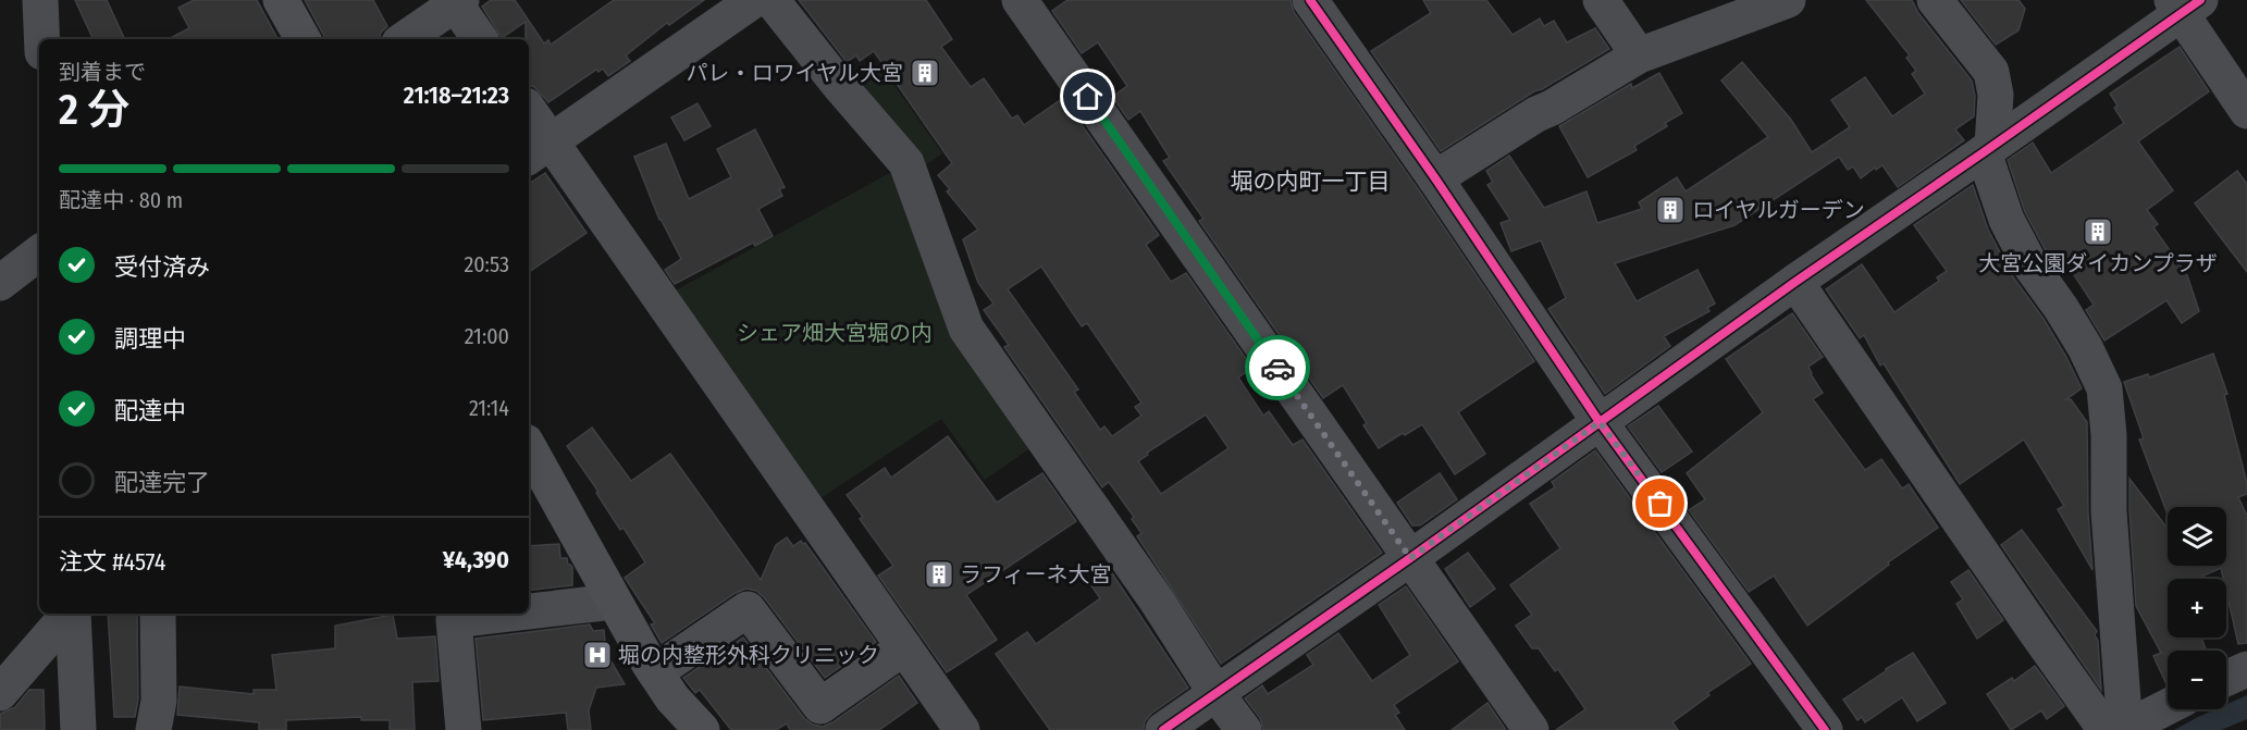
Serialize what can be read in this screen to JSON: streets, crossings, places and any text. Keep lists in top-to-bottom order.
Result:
{
  "districts": ["堀の内町一丁目"],
  "parks": ["シェア畑大宮堀の内"],
  "places": {
    "building": [
      "パレ・ロワイヤル大宮",
      "ロイヤルガーデン",
      "大宮公園ダイカンプラザ",
      "ラフィーネ大宮"
    ],
    "hospital": ["堀の内整形外科クリニック"]
  },
  "page": {
    "heading": ["2 分", "到着まで", "21:18–21:23"],
    "panel": ["注文 #4574", "¥4,390"],
    "bar": "配達中 · 80 m",
    "list": [
      ["受付済み", "20:53"],
      ["調理中", "21:00"],
      ["配達中", "21:14"],
      "配達完了"
    ],
    "map_buttons": ["+", "−"]
  }
}
